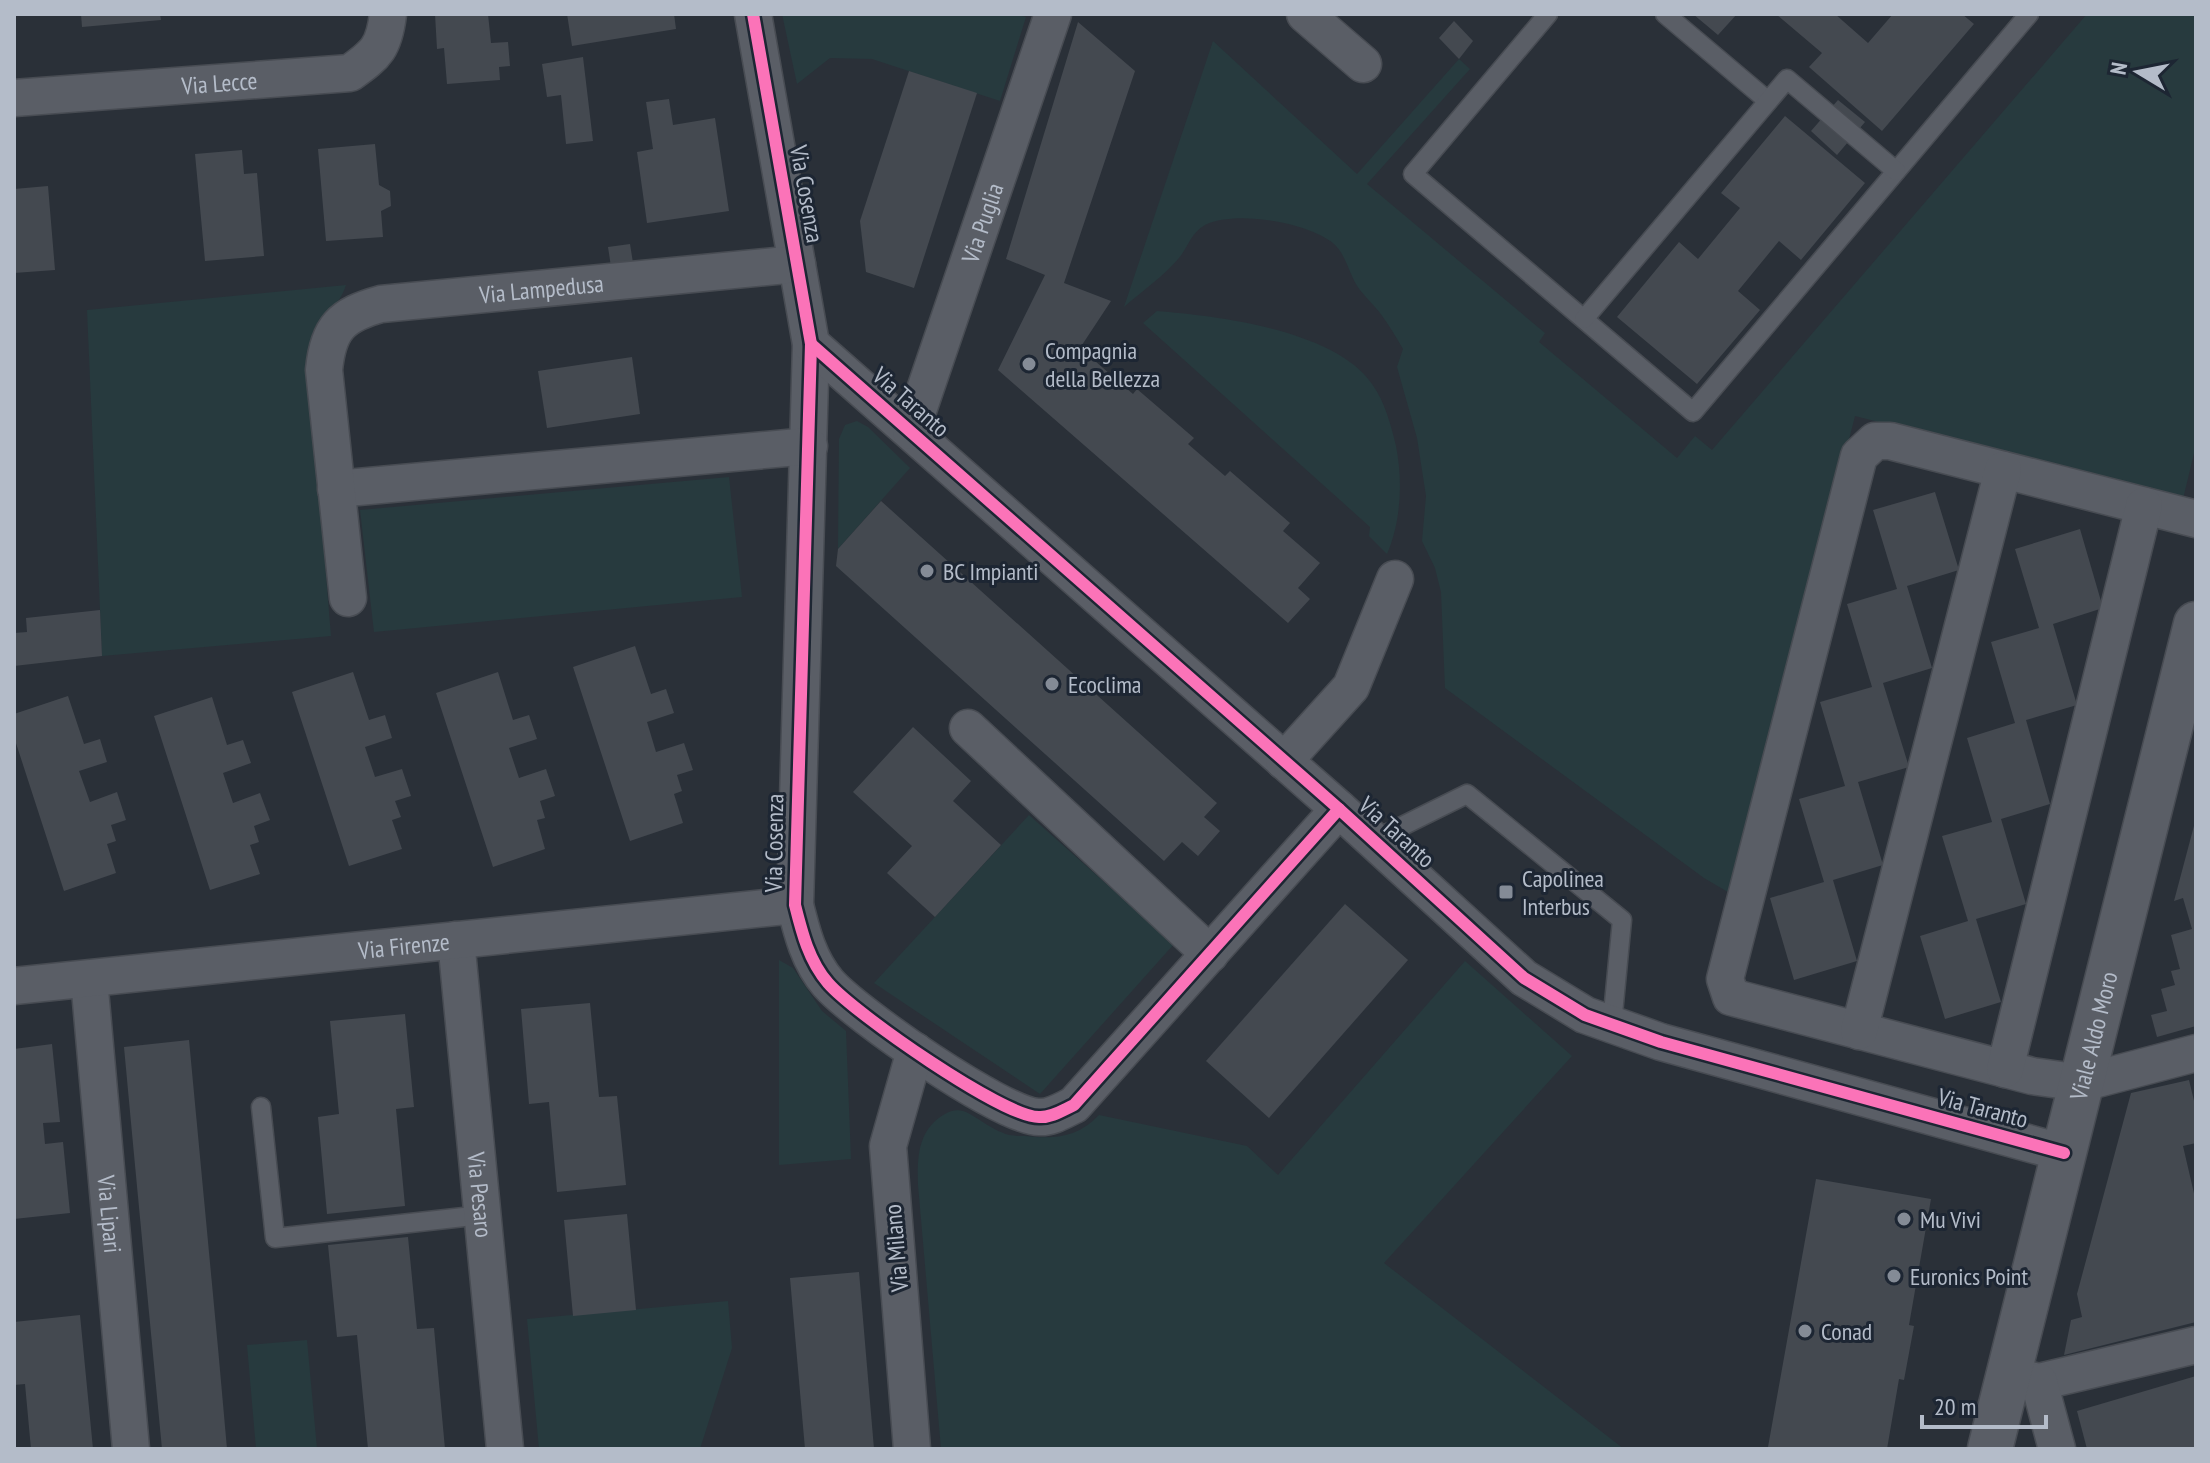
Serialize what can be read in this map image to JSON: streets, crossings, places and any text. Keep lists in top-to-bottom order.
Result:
{
  "streets": {
    "street": [
      "Via Lecce",
      "Via Cosenza",
      "Via Puglia",
      "Via Lampedusa",
      "Via Taranto",
      "Via Firenze",
      "Viale Aldo Moro",
      "Via Pesaro",
      "Via Lipari",
      "Via Milano"
    ]
  },
  "crossings": [
    ["Via Cosenza", "Via Lampedusa"],
    ["Via Cosenza", "Via Taranto"],
    ["Via Cosenza", "Via Firenze"],
    ["Via Cosenza", "Via Milano"],
    ["Via Puglia", "Via Taranto"],
    ["Via Taranto", "Viale Aldo Moro"],
    ["Via Firenze", "Via Pesaro"],
    ["Via Firenze", "Via Lipari"]
  ],
  "places": {
    "other": [
      "Compagnia della Bellezza",
      "BC Impianti",
      "Ecoclima",
      "Mu Vivi",
      "Euronics Point",
      "Conad"
    ],
    "transit": ["Capolinea Interbus"]
  },
  "scale_bar": "20 m",
  "north": "left"
}
